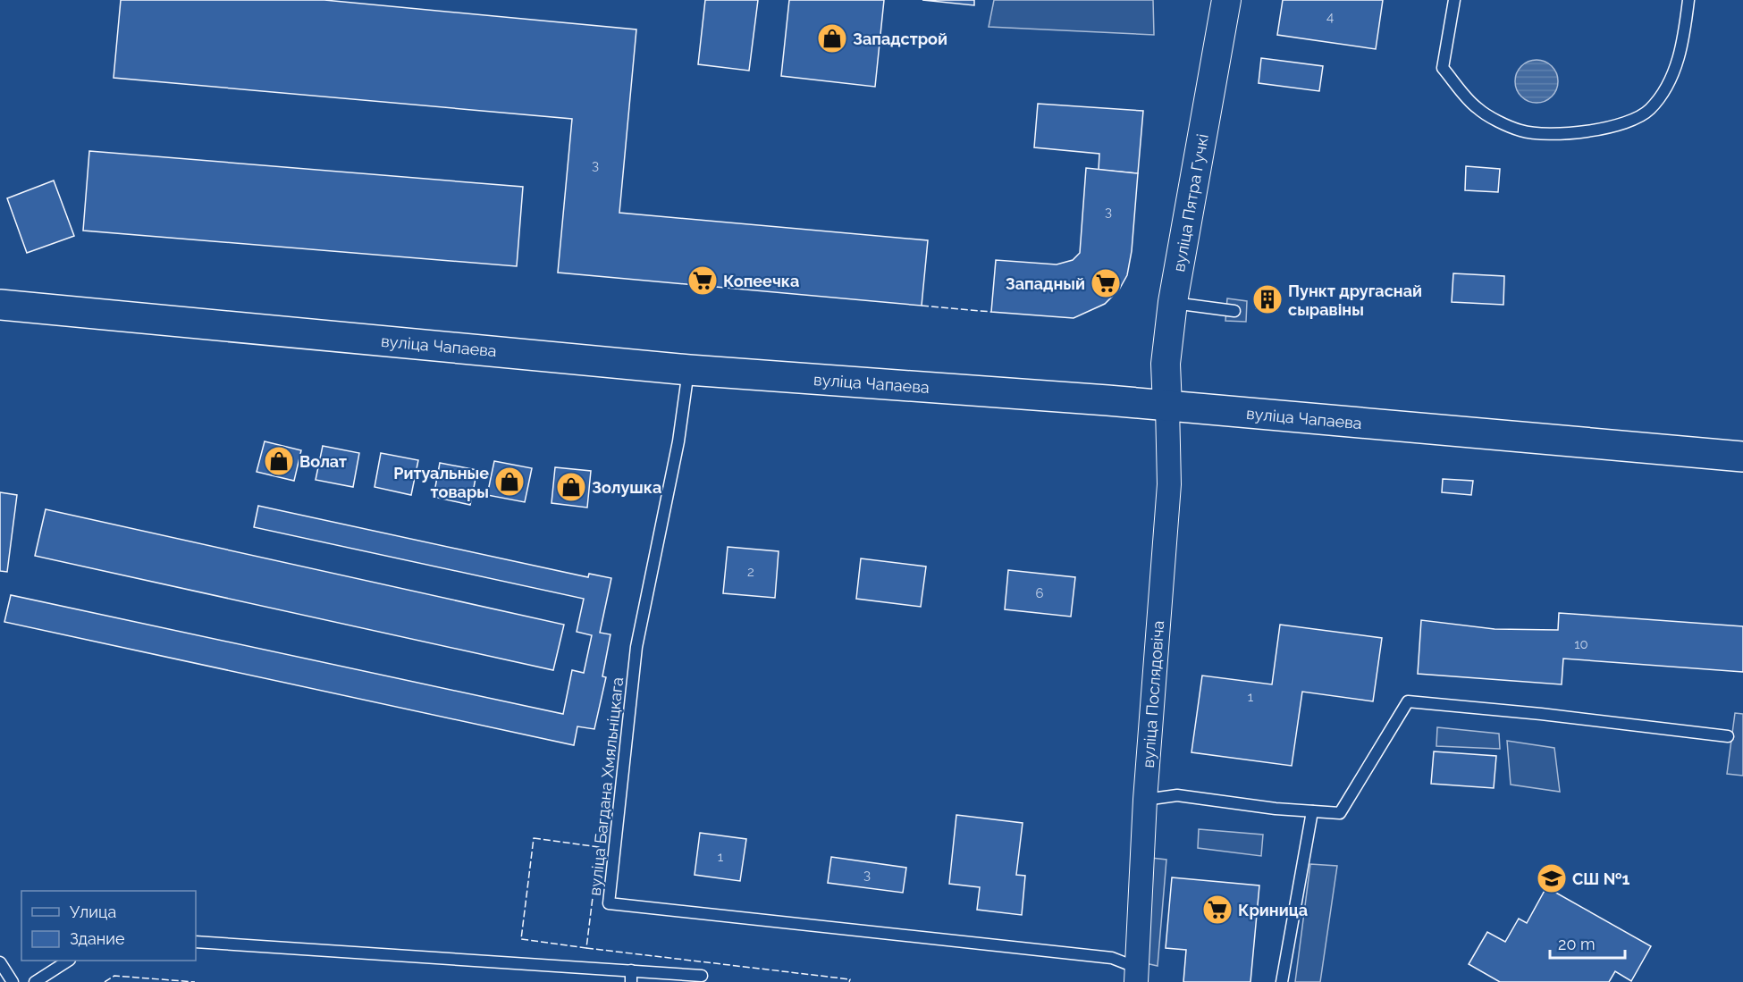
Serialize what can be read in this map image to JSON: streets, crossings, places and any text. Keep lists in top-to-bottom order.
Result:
{
  "streets": {
    "main road": ["вуліца Чапаева"],
    "street": ["вуліца Пятра Гучкі", "вуліца Послядовіча"],
    "lane": ["вуліца Багдана Хмяльніцкага"]
  },
  "crossings": [
    ["вуліца Пятра Гучкі", "вуліца Чапаева"],
    ["вуліца Пятра Гучкі", "вуліца Послядовіча"],
    ["вуліца Чапаева", "вуліца Послядовіча"],
    ["вуліца Чапаева", "вуліца Багдана Хмяльніцкага"],
    ["вуліца Послядовіча", "вуліца Багдана Хмяльніцкага"]
  ],
  "places": {
    "shop": [
      "Западстрой",
      "Волат",
      "Ритуальные товары",
      "Золушка"
    ],
    "supermarket": ["Копеечка", "Западный", "Криница"],
    "building": ["Пункт другаснай сыравіны"],
    "school or university": ["СШ №1"]
  },
  "house_numbers": [
    "4",
    "3",
    "3",
    "2",
    "6",
    "10",
    "1",
    "1",
    "3"
  ],
  "legend": ["Улица", "Здание"],
  "scale_bar": "20 m"
}
